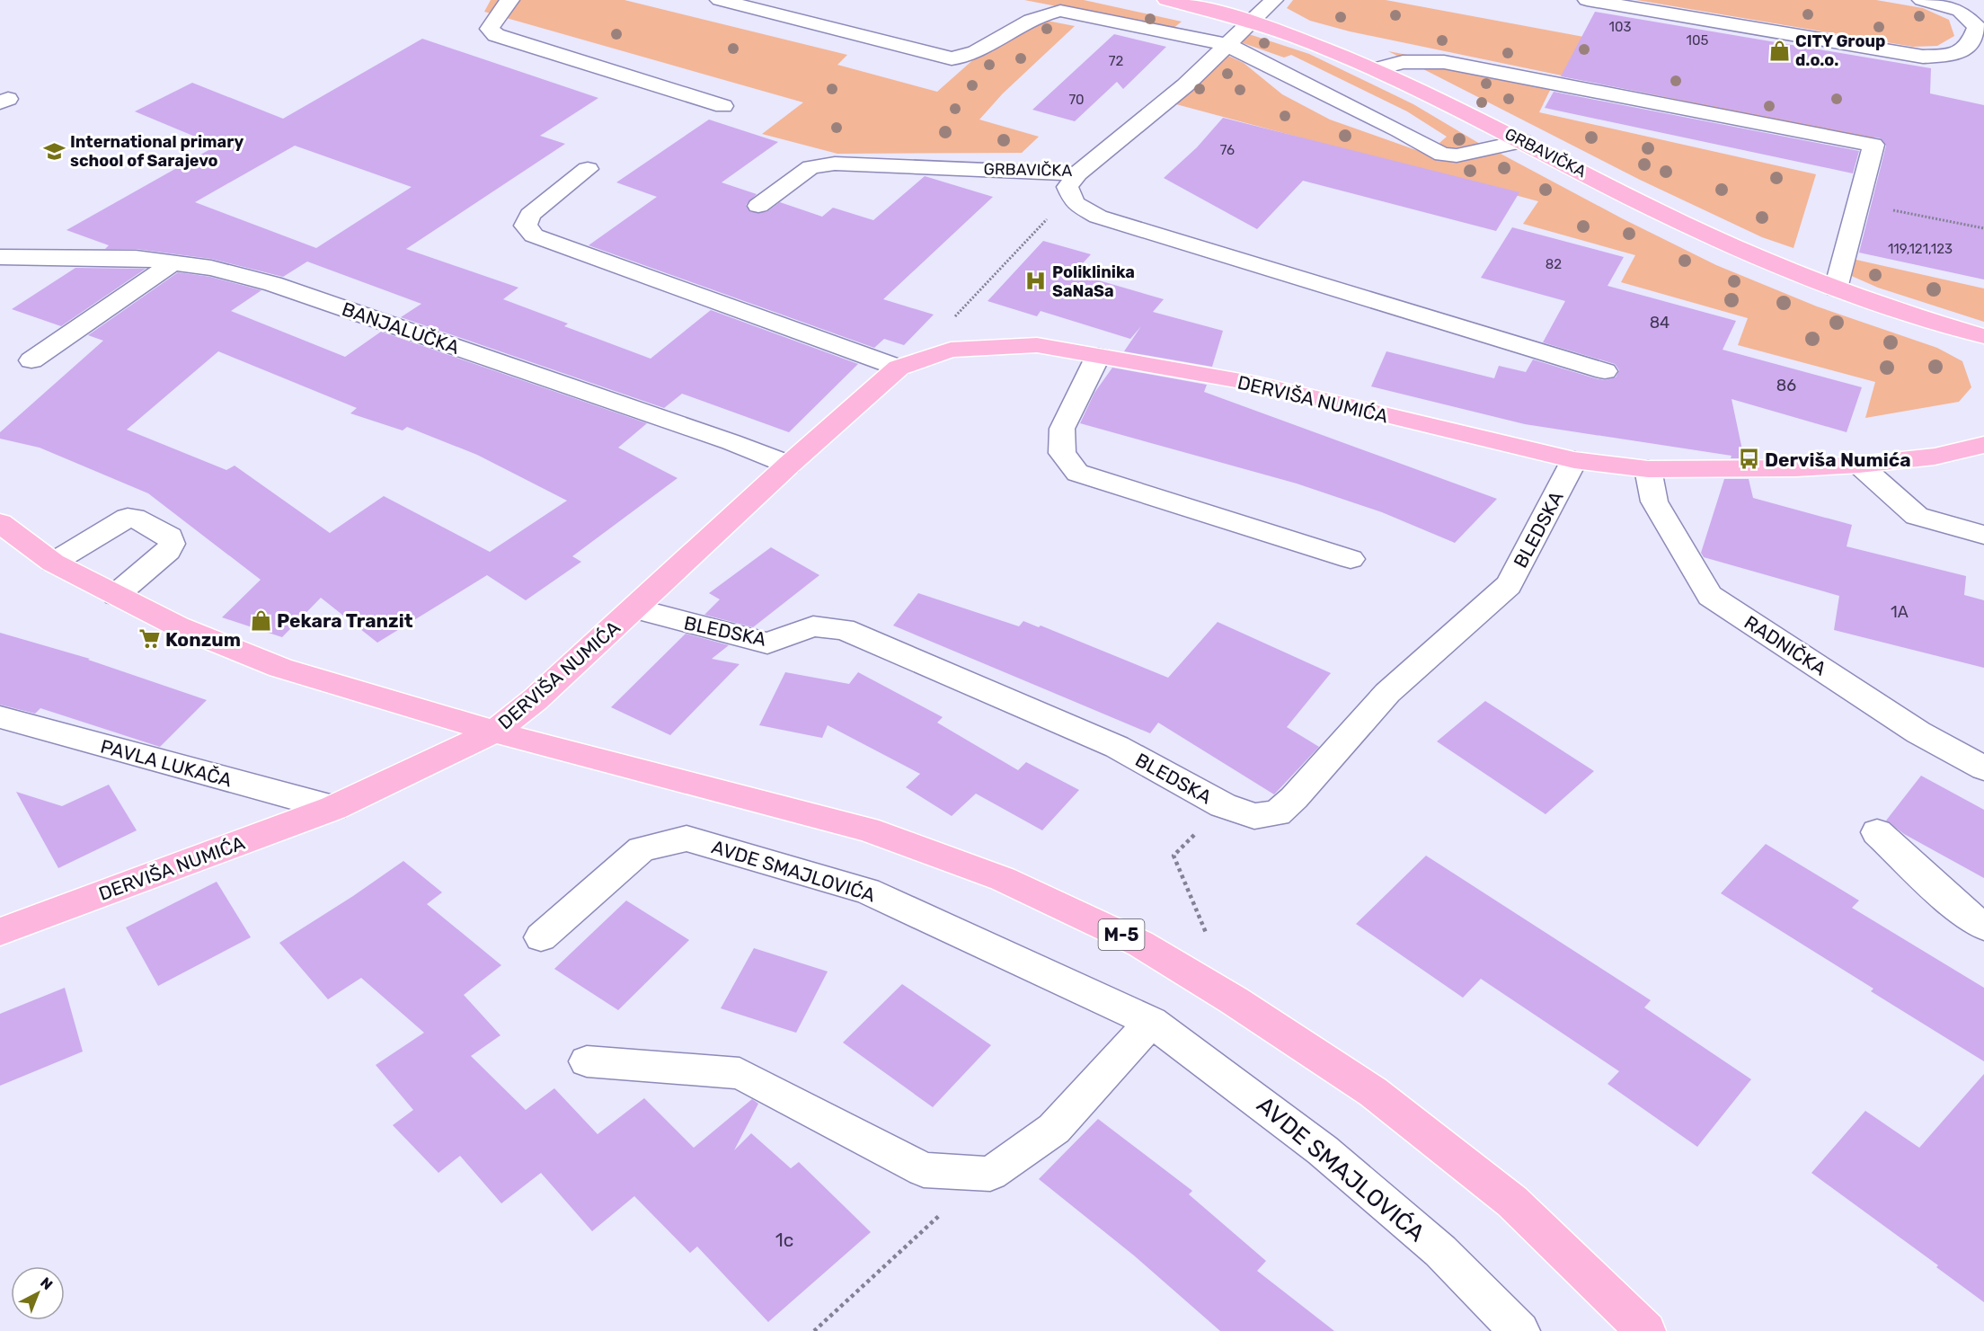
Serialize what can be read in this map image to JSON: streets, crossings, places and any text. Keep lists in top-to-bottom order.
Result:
{
  "streets": {
    "main road": ["GRBAVIČKA", "DERVIŠA NUMIĆA", "M-5"],
    "street": [
      "BANJALUČKA",
      "BLEDSKA",
      "RADNIČKA",
      "PAVLA LUKAČA",
      "AVDE SMAJLOVIĆA"
    ]
  },
  "crossings": [
    ["BANJALUČKA", "DERVIŠA NUMIĆA"],
    ["DERVIŠA NUMIĆA", "BLEDSKA"],
    ["DERVIŠA NUMIĆA", "RADNIČKA"],
    ["DERVIŠA NUMIĆA", "PAVLA LUKAČA"],
    ["DERVIŠA NUMIĆA", "M-5"]
  ],
  "places": {
    "shop": ["CITY Group d.o.o.", "Pekara Tranzit"],
    "school or university": ["International primary school of Sarajevo"],
    "hospital": ["Poliklinika SaNaSa"],
    "bus stop": ["Derviša Numića"],
    "supermarket": ["Konzum"]
  },
  "house_numbers": [
    "103",
    "105",
    "72",
    "70",
    "76",
    "119,121,123",
    "82",
    "84",
    "86",
    "1A",
    "1c"
  ],
  "north": "top right"
}
